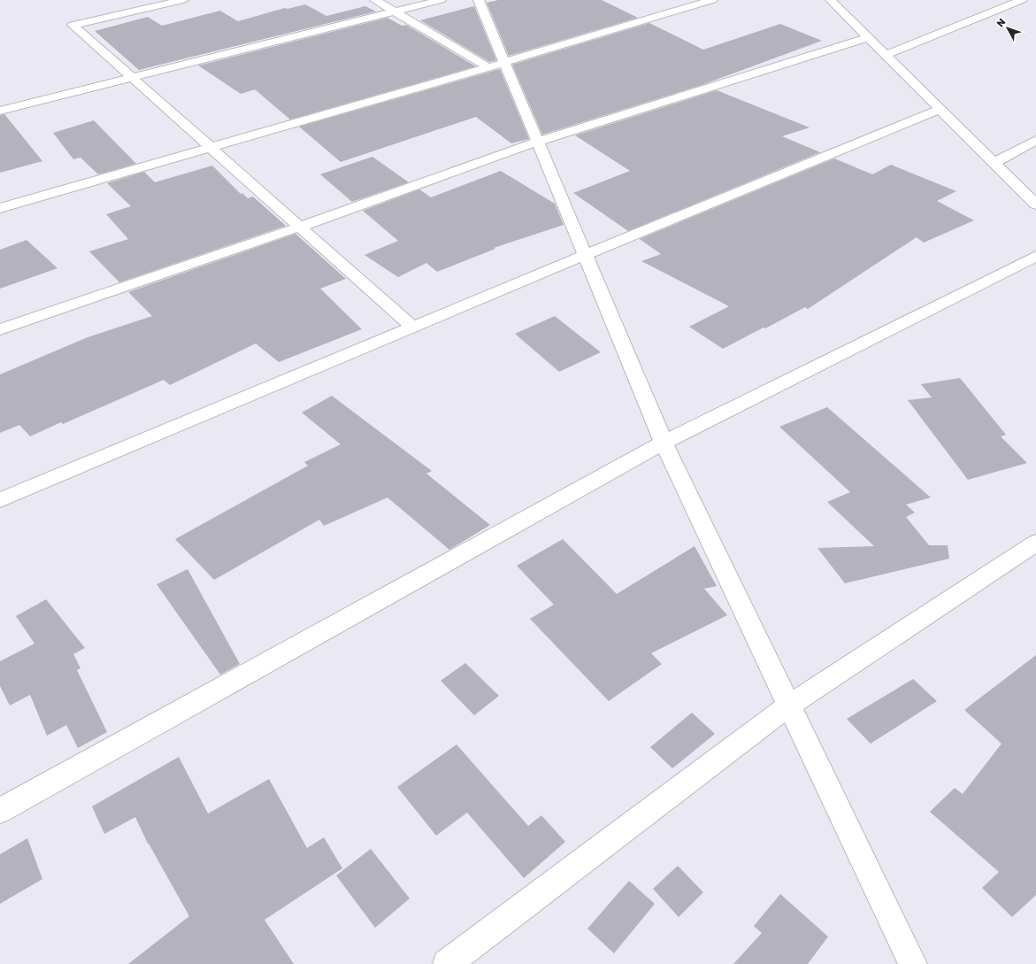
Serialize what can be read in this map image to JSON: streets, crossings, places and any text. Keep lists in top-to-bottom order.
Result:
{
  "north": "top left"
}
